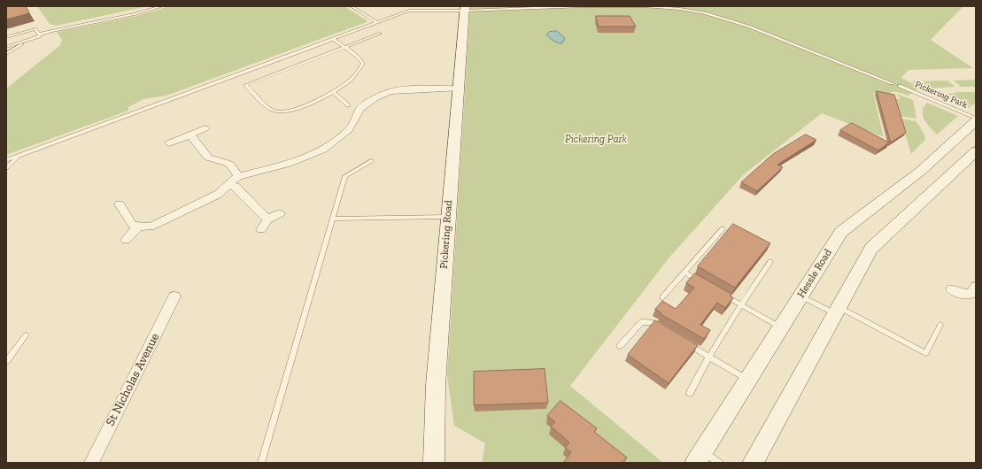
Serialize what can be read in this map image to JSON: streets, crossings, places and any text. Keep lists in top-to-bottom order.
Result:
{
  "streets": {
    "street": ["Pickering Road", "Hessle Road", "St Nicholas Avenue"],
    "lane": ["Pickering Park"]
  },
  "crossings": [
    ["Pickering Park", "Hessle Road"]
  ],
  "parks": ["Pickering Park"]
}
